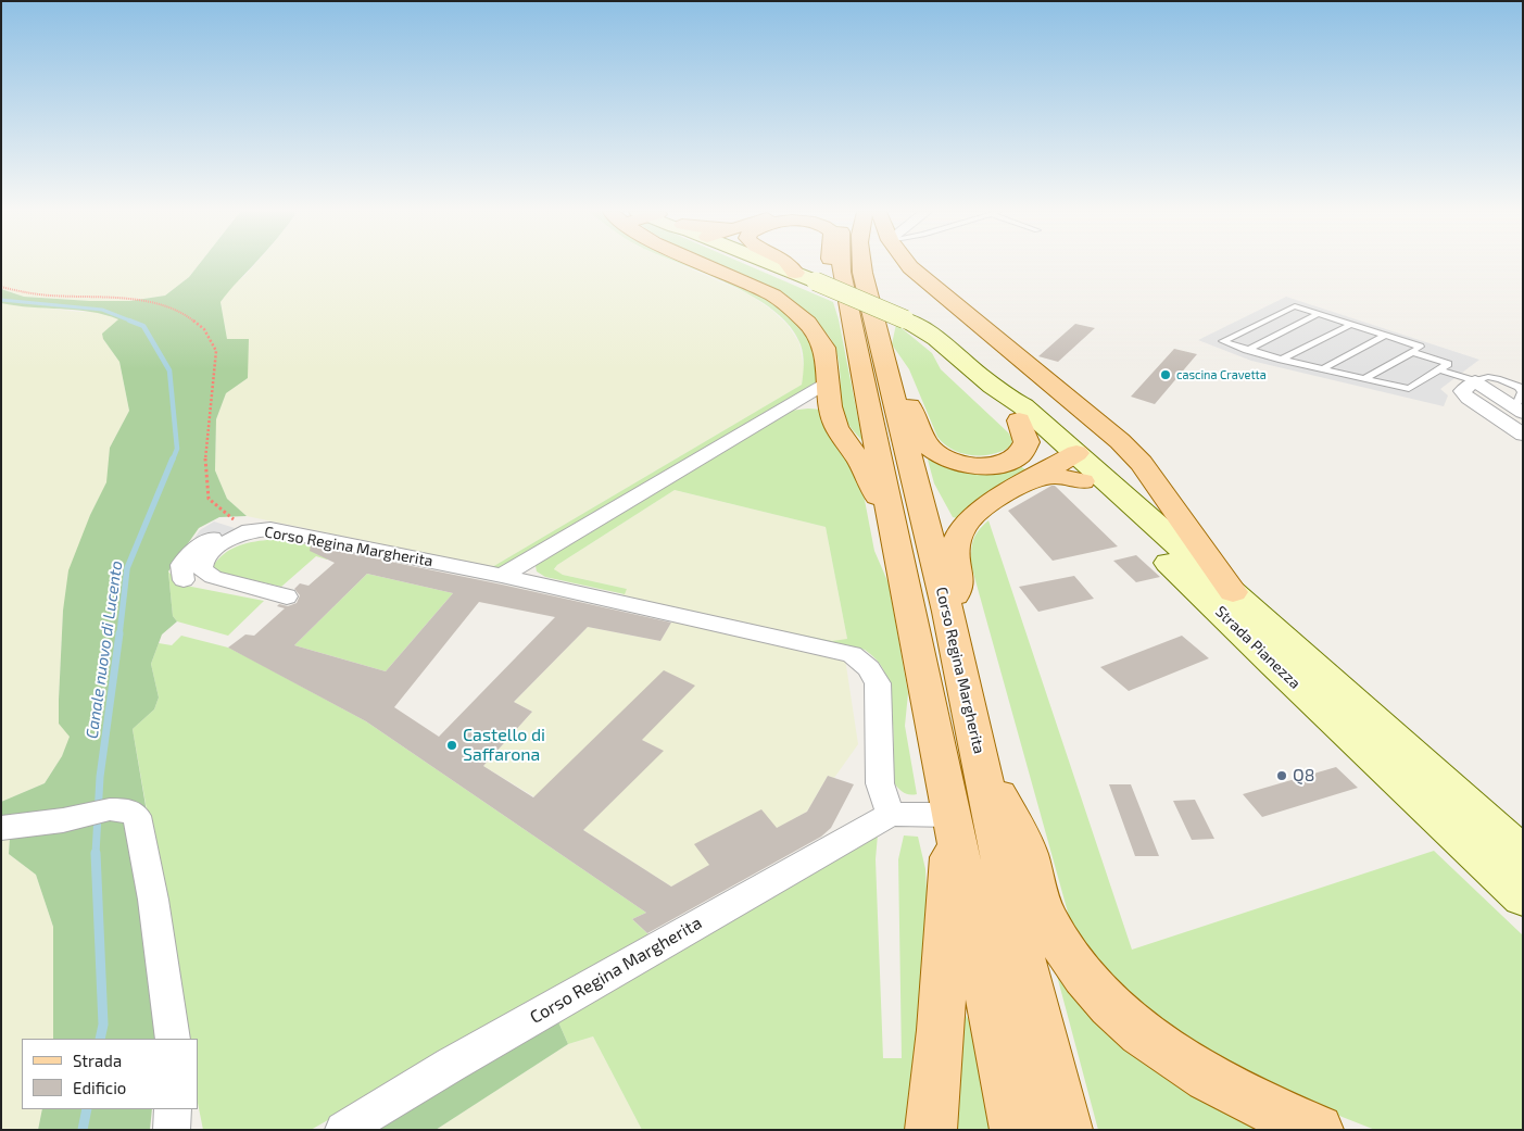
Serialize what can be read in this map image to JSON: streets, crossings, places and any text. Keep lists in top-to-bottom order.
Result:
{
  "streets": {
    "main road": ["Corso Regina Margherita", "Strada Pianezza"]
  },
  "crossings": [
    ["Corso Regina Margherita", "Strada Pianezza"]
  ],
  "water": ["Canale nuovo di Lucento"],
  "places": ["cascina Cravetta", "Castello di Saffarona", "Q8"],
  "legend": ["Strada", "Edificio"]
}
